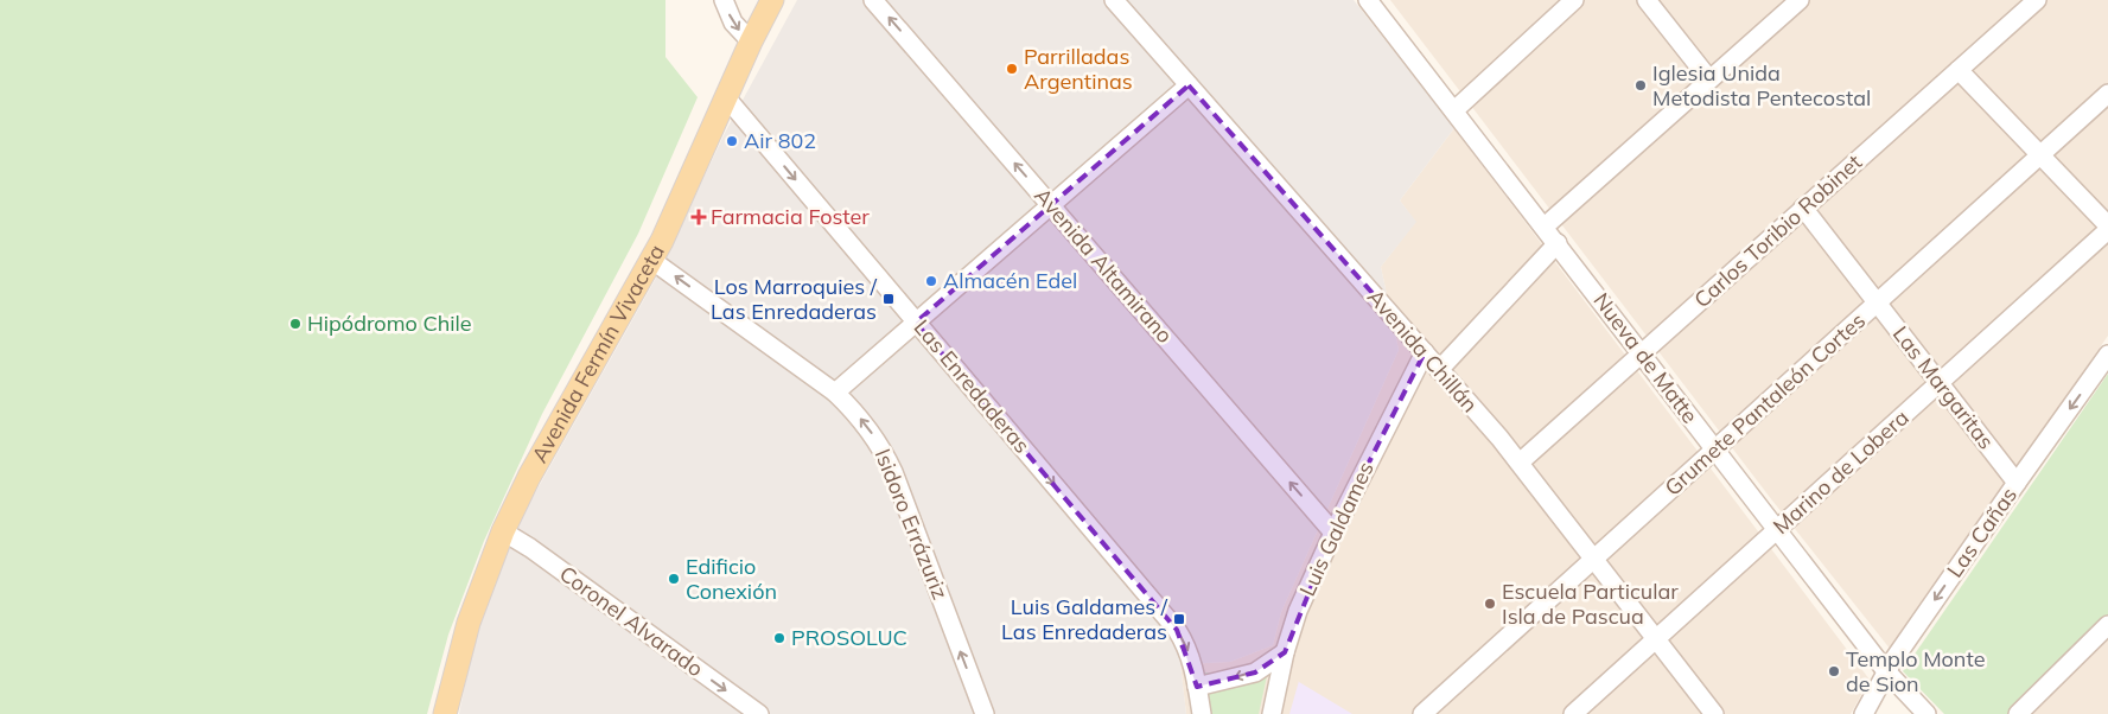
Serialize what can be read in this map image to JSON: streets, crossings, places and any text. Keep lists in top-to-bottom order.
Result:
{
  "streets": {
    "main road": ["Avenida Fermín Vivaceta"],
    "street": [
      "Carlos Toribio Robinet",
      "Avenida Altamirano",
      "Avenida Chillán",
      "Nueva de Matte",
      "Las Enredaderas",
      "Las Margaritas",
      "Grumete Pantaleón Cortes",
      "Marino de Lobera",
      "Isidoro Errázuriz",
      "Luis Galdames",
      "Las Cañas",
      "Coronel Alvarado"
    ]
  },
  "crossings": [
    ["Carlos Toribio Robinet", "Avenida Chillán"],
    ["Carlos Toribio Robinet", "Nueva de Matte"],
    ["Carlos Toribio Robinet", "Las Margaritas"],
    ["Avenida Altamirano", "Luis Galdames"],
    ["Avenida Chillán", "Grumete Pantaleón Cortes"],
    ["Avenida Chillán", "Marino de Lobera"],
    ["Avenida Chillán", "Luis Galdames"],
    ["Avenida Fermín Vivaceta", "Las Enredaderas"],
    ["Avenida Fermín Vivaceta", "Isidoro Errázuriz"],
    ["Avenida Fermín Vivaceta", "Coronel Alvarado"],
    ["Nueva de Matte", "Grumete Pantaleón Cortes"],
    ["Nueva de Matte", "Marino de Lobera"],
    ["Nueva de Matte", "Las Cañas"],
    ["Las Margaritas", "Grumete Pantaleón Cortes"],
    ["Las Margaritas", "Marino de Lobera"],
    ["Las Margaritas", "Las Cañas"]
  ],
  "one_way": [
    "Avenida Altamirano",
    "Las Enredaderas",
    "Isidoro Errázuriz",
    "Coronel Alvarado"
  ],
  "places": {
    "other": [
      "Parrilladas Argentinas",
      "Iglesia Unida Metodista Pentecostal",
      "Air 802",
      "Almacén Edel",
      "Hipódromo Chile",
      "Edificio Conexión",
      "Escuela Particular Isla de Pascua",
      "PROSOLUC",
      "Templo Monte de Sion"
    ],
    "health": ["Farmacia Foster"],
    "transit": ["Los Marroquies / Las Enredaderas", "Luis Galdames / Las Enredaderas"]
  }
}
